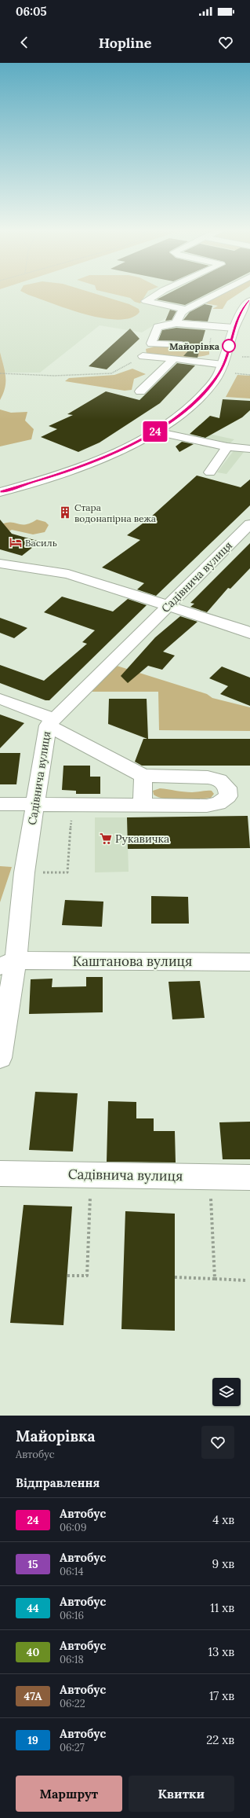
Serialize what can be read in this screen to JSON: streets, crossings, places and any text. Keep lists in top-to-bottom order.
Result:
{
  "streets": {
    "street": ["Садівнича вулиця", "Каштанова вулиця"]
  },
  "crossings": [
    ["Садівнича вулиця", "Каштанова вулиця"]
  ],
  "places": {
    "other": ["Майорівка"],
    "building": ["Стара водонапірна вежа"],
    "hotel": ["Василь"],
    "supermarket": ["Рукавичка"]
  },
  "lines": ["bus line 24"],
  "page": {
    "status": "06:05",
    "header": "Hopline",
    "on_map": "24",
    "heading": [
      ["Майорівка", "Автобус"],
      "Відправлення"
    ],
    "list": [
      {
        "mark": "24",
        "name": "Автобус",
        "note": "06:09",
        "value": "4 хв"
      },
      {
        "mark": "15",
        "name": "Автобус",
        "note": "06:14",
        "value": "9 хв"
      },
      {
        "mark": "44",
        "name": "Автобус",
        "note": "06:16",
        "value": "11 хв"
      },
      {
        "mark": "40",
        "name": "Автобус",
        "note": "06:18",
        "value": "13 хв"
      },
      {
        "mark": "47А",
        "name": "Автобус",
        "note": "06:22",
        "value": "17 хв"
      },
      {
        "mark": "19",
        "name": "Автобус",
        "note": "06:27",
        "value": "22 хв"
      }
    ],
    "buttons": ["Маршрут", "Квитки"]
  }
}
